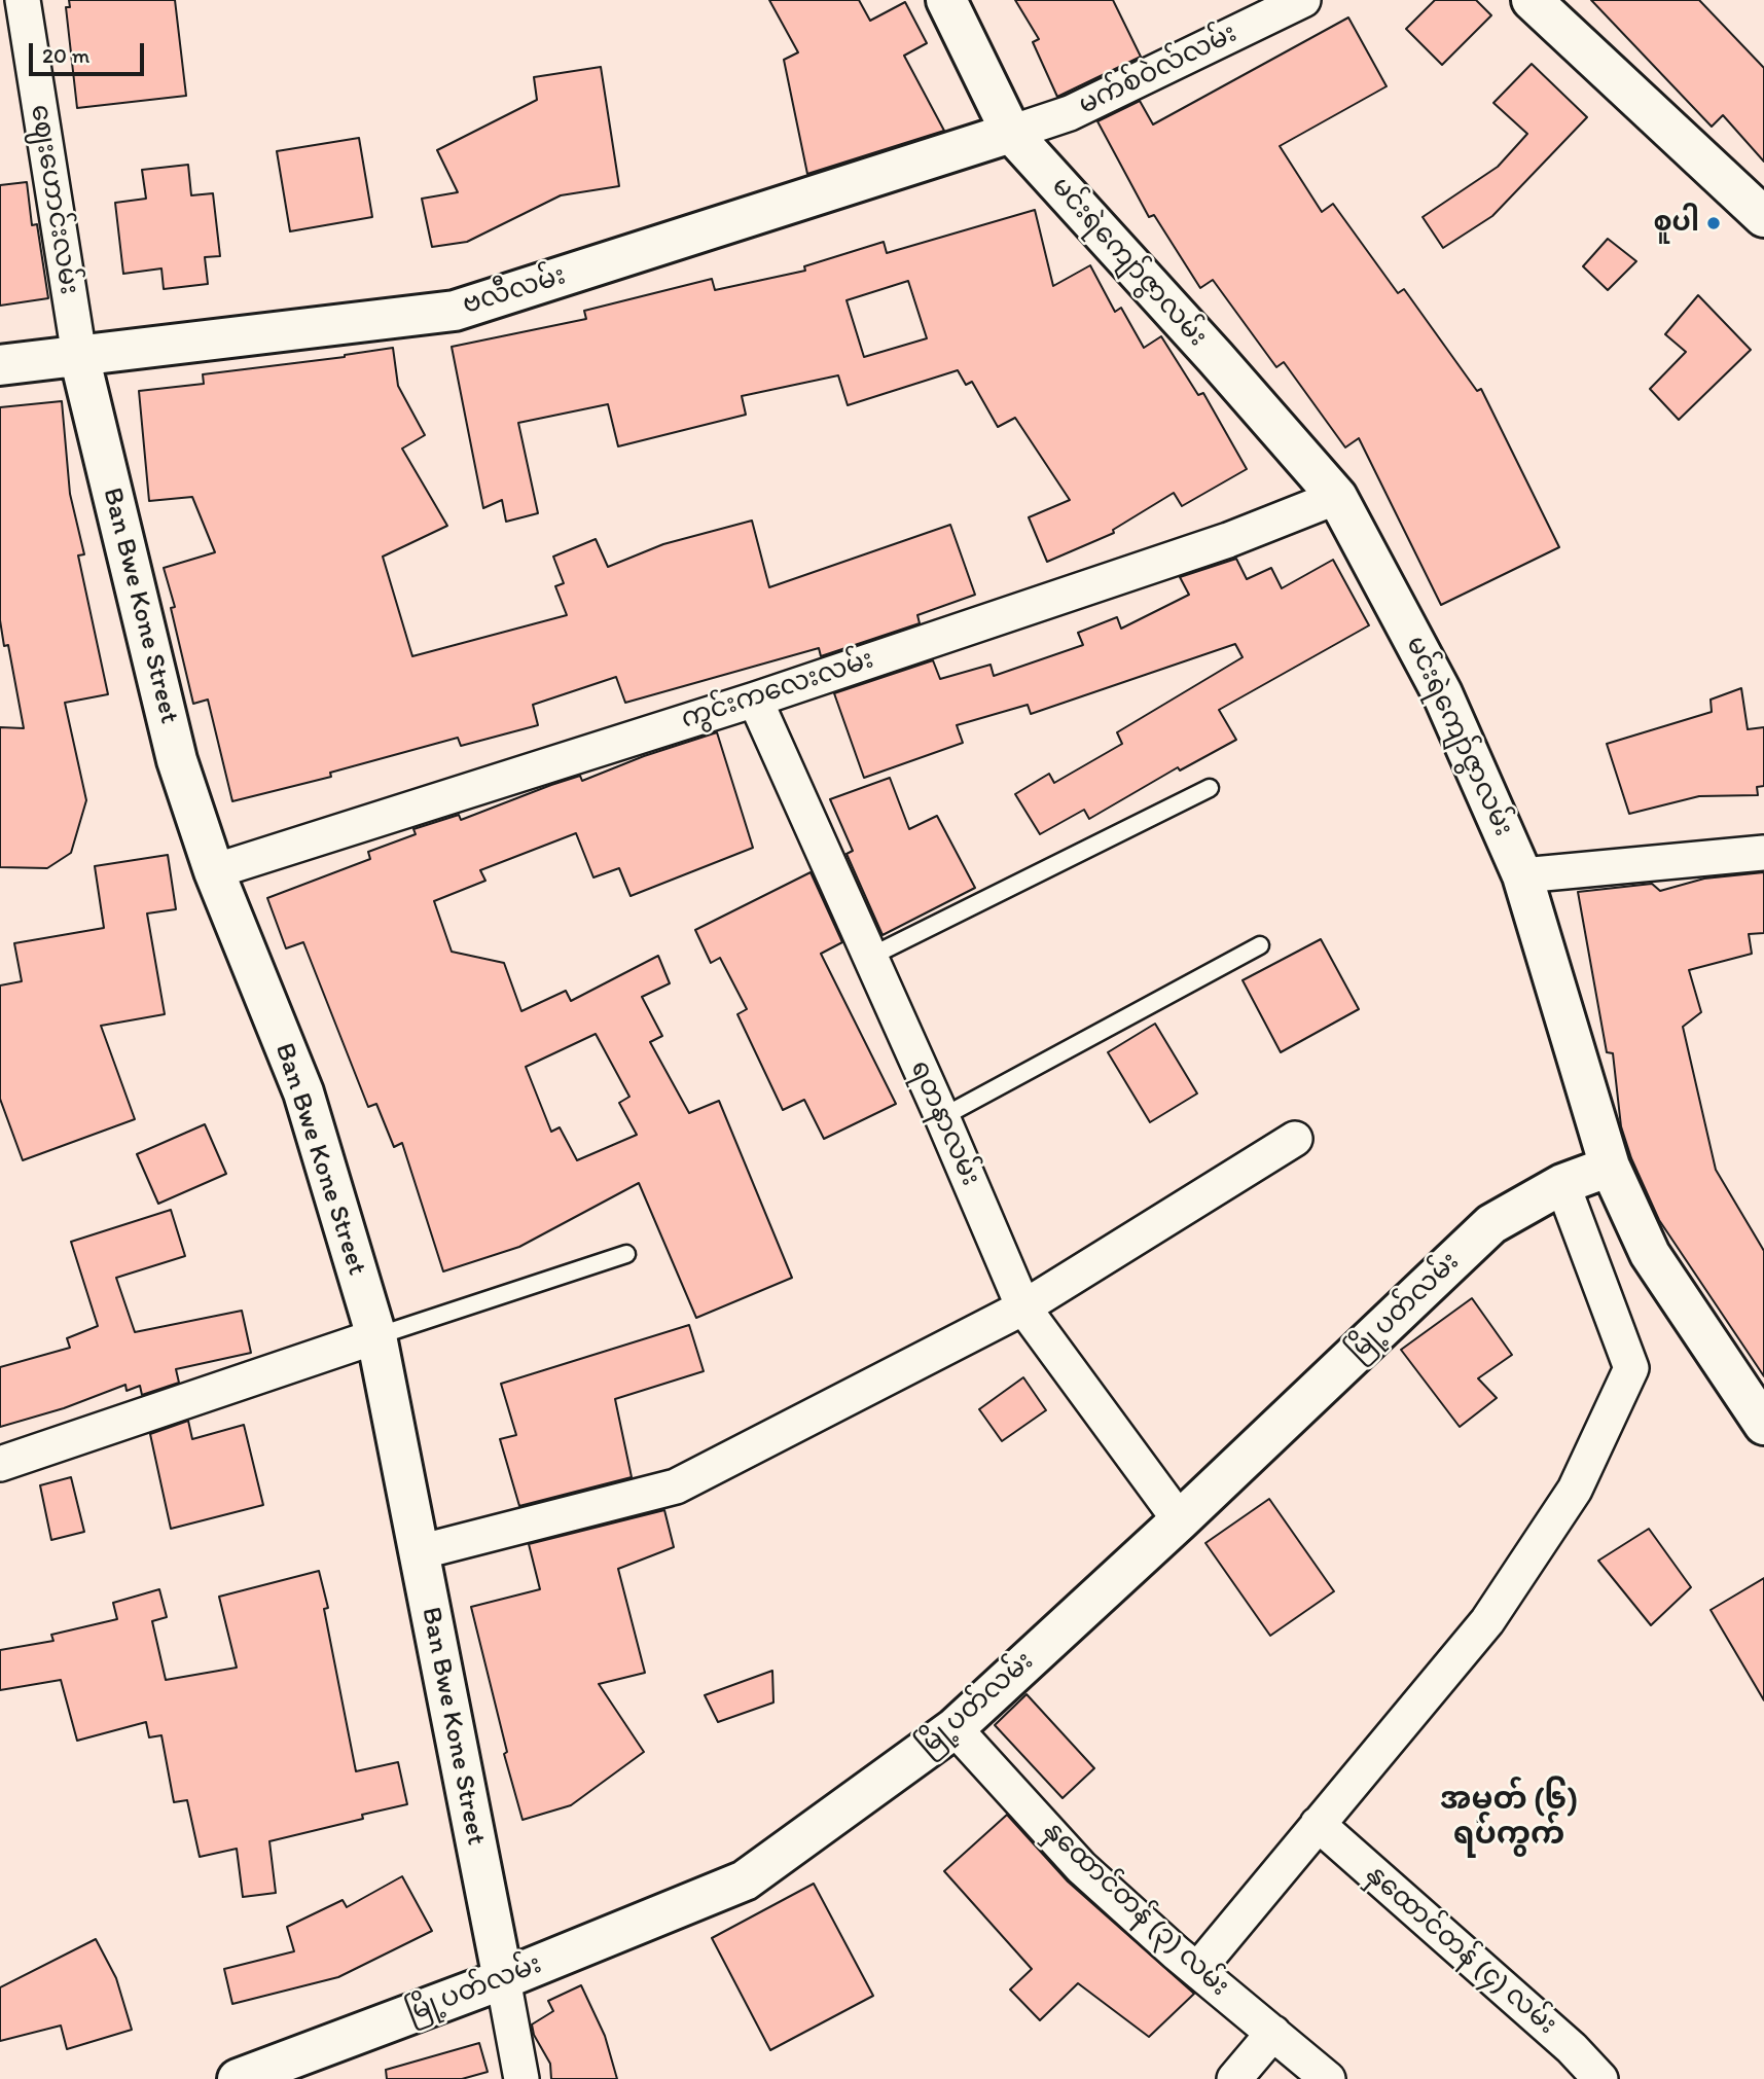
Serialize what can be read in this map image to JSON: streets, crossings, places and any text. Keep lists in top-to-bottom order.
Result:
{
  "streets": {
    "street": [
      "မက်စ်ဝဲလ်လမ်း",
      "ဈေးဟောင်းလမ်း",
      "မင်းရဲကျော်ဇွာလမ်း",
      "ဗလီလမ်း",
      "Ban Bwe Kone Street",
      "ကွင်းကလေးလမ်း",
      "ရတနာလမ်း",
      "မြို့ပတ်လမ်း",
      "နှထောင်တန် (၃) လမ်း",
      "နှထောင်တန် (၄) လမ်း"
    ]
  },
  "crossings": [
    ["မက်စ်ဝဲလ်လမ်း", "မင်းရဲကျော်ဇွာလမ်း"],
    ["မက်စ်ဝဲလ်လမ်း", "ဗလီလမ်း"],
    ["ဈေးဟောင်းလမ်း", "ဗလီလမ်း"],
    ["ဈေးဟောင်းလမ်း", "Ban Bwe Kone Street"],
    ["မင်းရဲကျော်ဇွာလမ်း", "ဗလီလမ်း"],
    ["မင်းရဲကျော်ဇွာလမ်း", "ကွင်းကလေးလမ်း"],
    ["မင်းရဲကျော်ဇွာလမ်း", "မြို့ပတ်လမ်း"],
    ["ဗလီလမ်း", "Ban Bwe Kone Street"],
    ["Ban Bwe Kone Street", "ကွင်းကလေးလမ်း"],
    ["Ban Bwe Kone Street", "မြို့ပတ်လမ်း"],
    ["ကွင်းကလေးလမ်း", "ရတနာလမ်း"],
    ["ရတနာလမ်း", "မြို့ပတ်လမ်း"],
    ["မြို့ပတ်လမ်း", "နှထောင်တန် (၃) လမ်း"]
  ],
  "districts": ["အမှတ် (၆) ရပ်ကွက်"],
  "places": ["စူပါ"],
  "scale_bar": "20 m"
}
